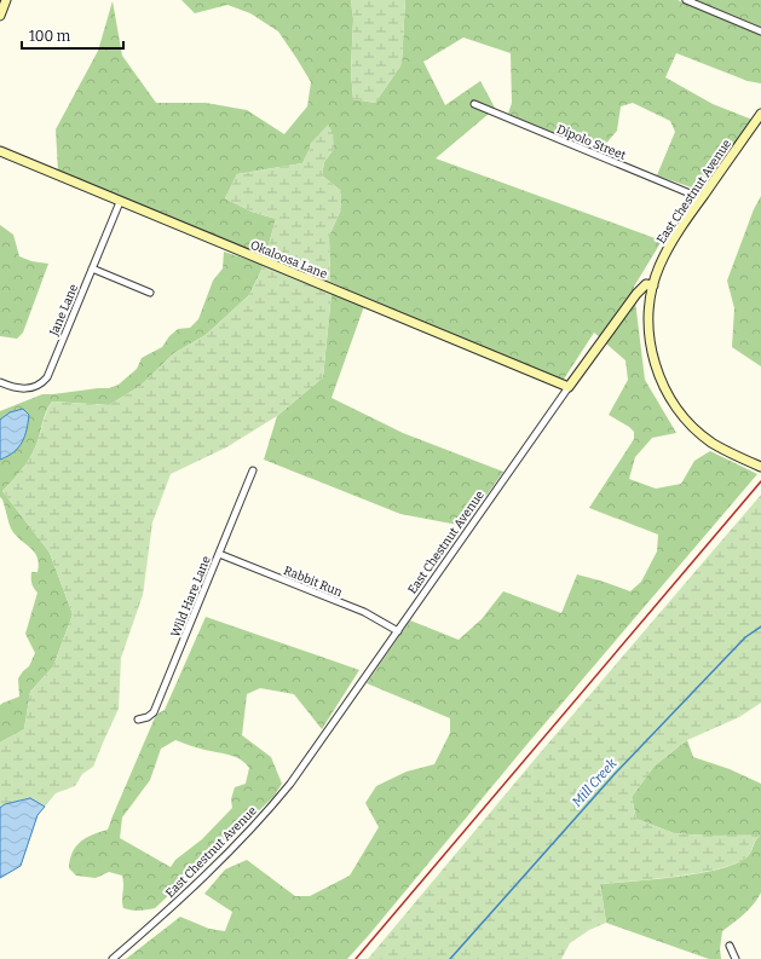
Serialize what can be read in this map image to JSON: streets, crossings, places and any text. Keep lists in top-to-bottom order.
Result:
{
  "streets": {
    "street": [
      "Dipolo Street",
      "East Chestnut Avenue",
      "Okaloosa Lane",
      "Jane Lane",
      "Rabbit Run",
      "Wild Hare Lane"
    ]
  },
  "crossings": [
    ["Dipolo Street", "East Chestnut Avenue"],
    ["East Chestnut Avenue", "Okaloosa Lane"],
    ["East Chestnut Avenue", "Rabbit Run"],
    ["Okaloosa Lane", "Jane Lane"],
    ["Rabbit Run", "Wild Hare Lane"]
  ],
  "water": ["Mill Creek"],
  "scale_bar": "100 m"
}
